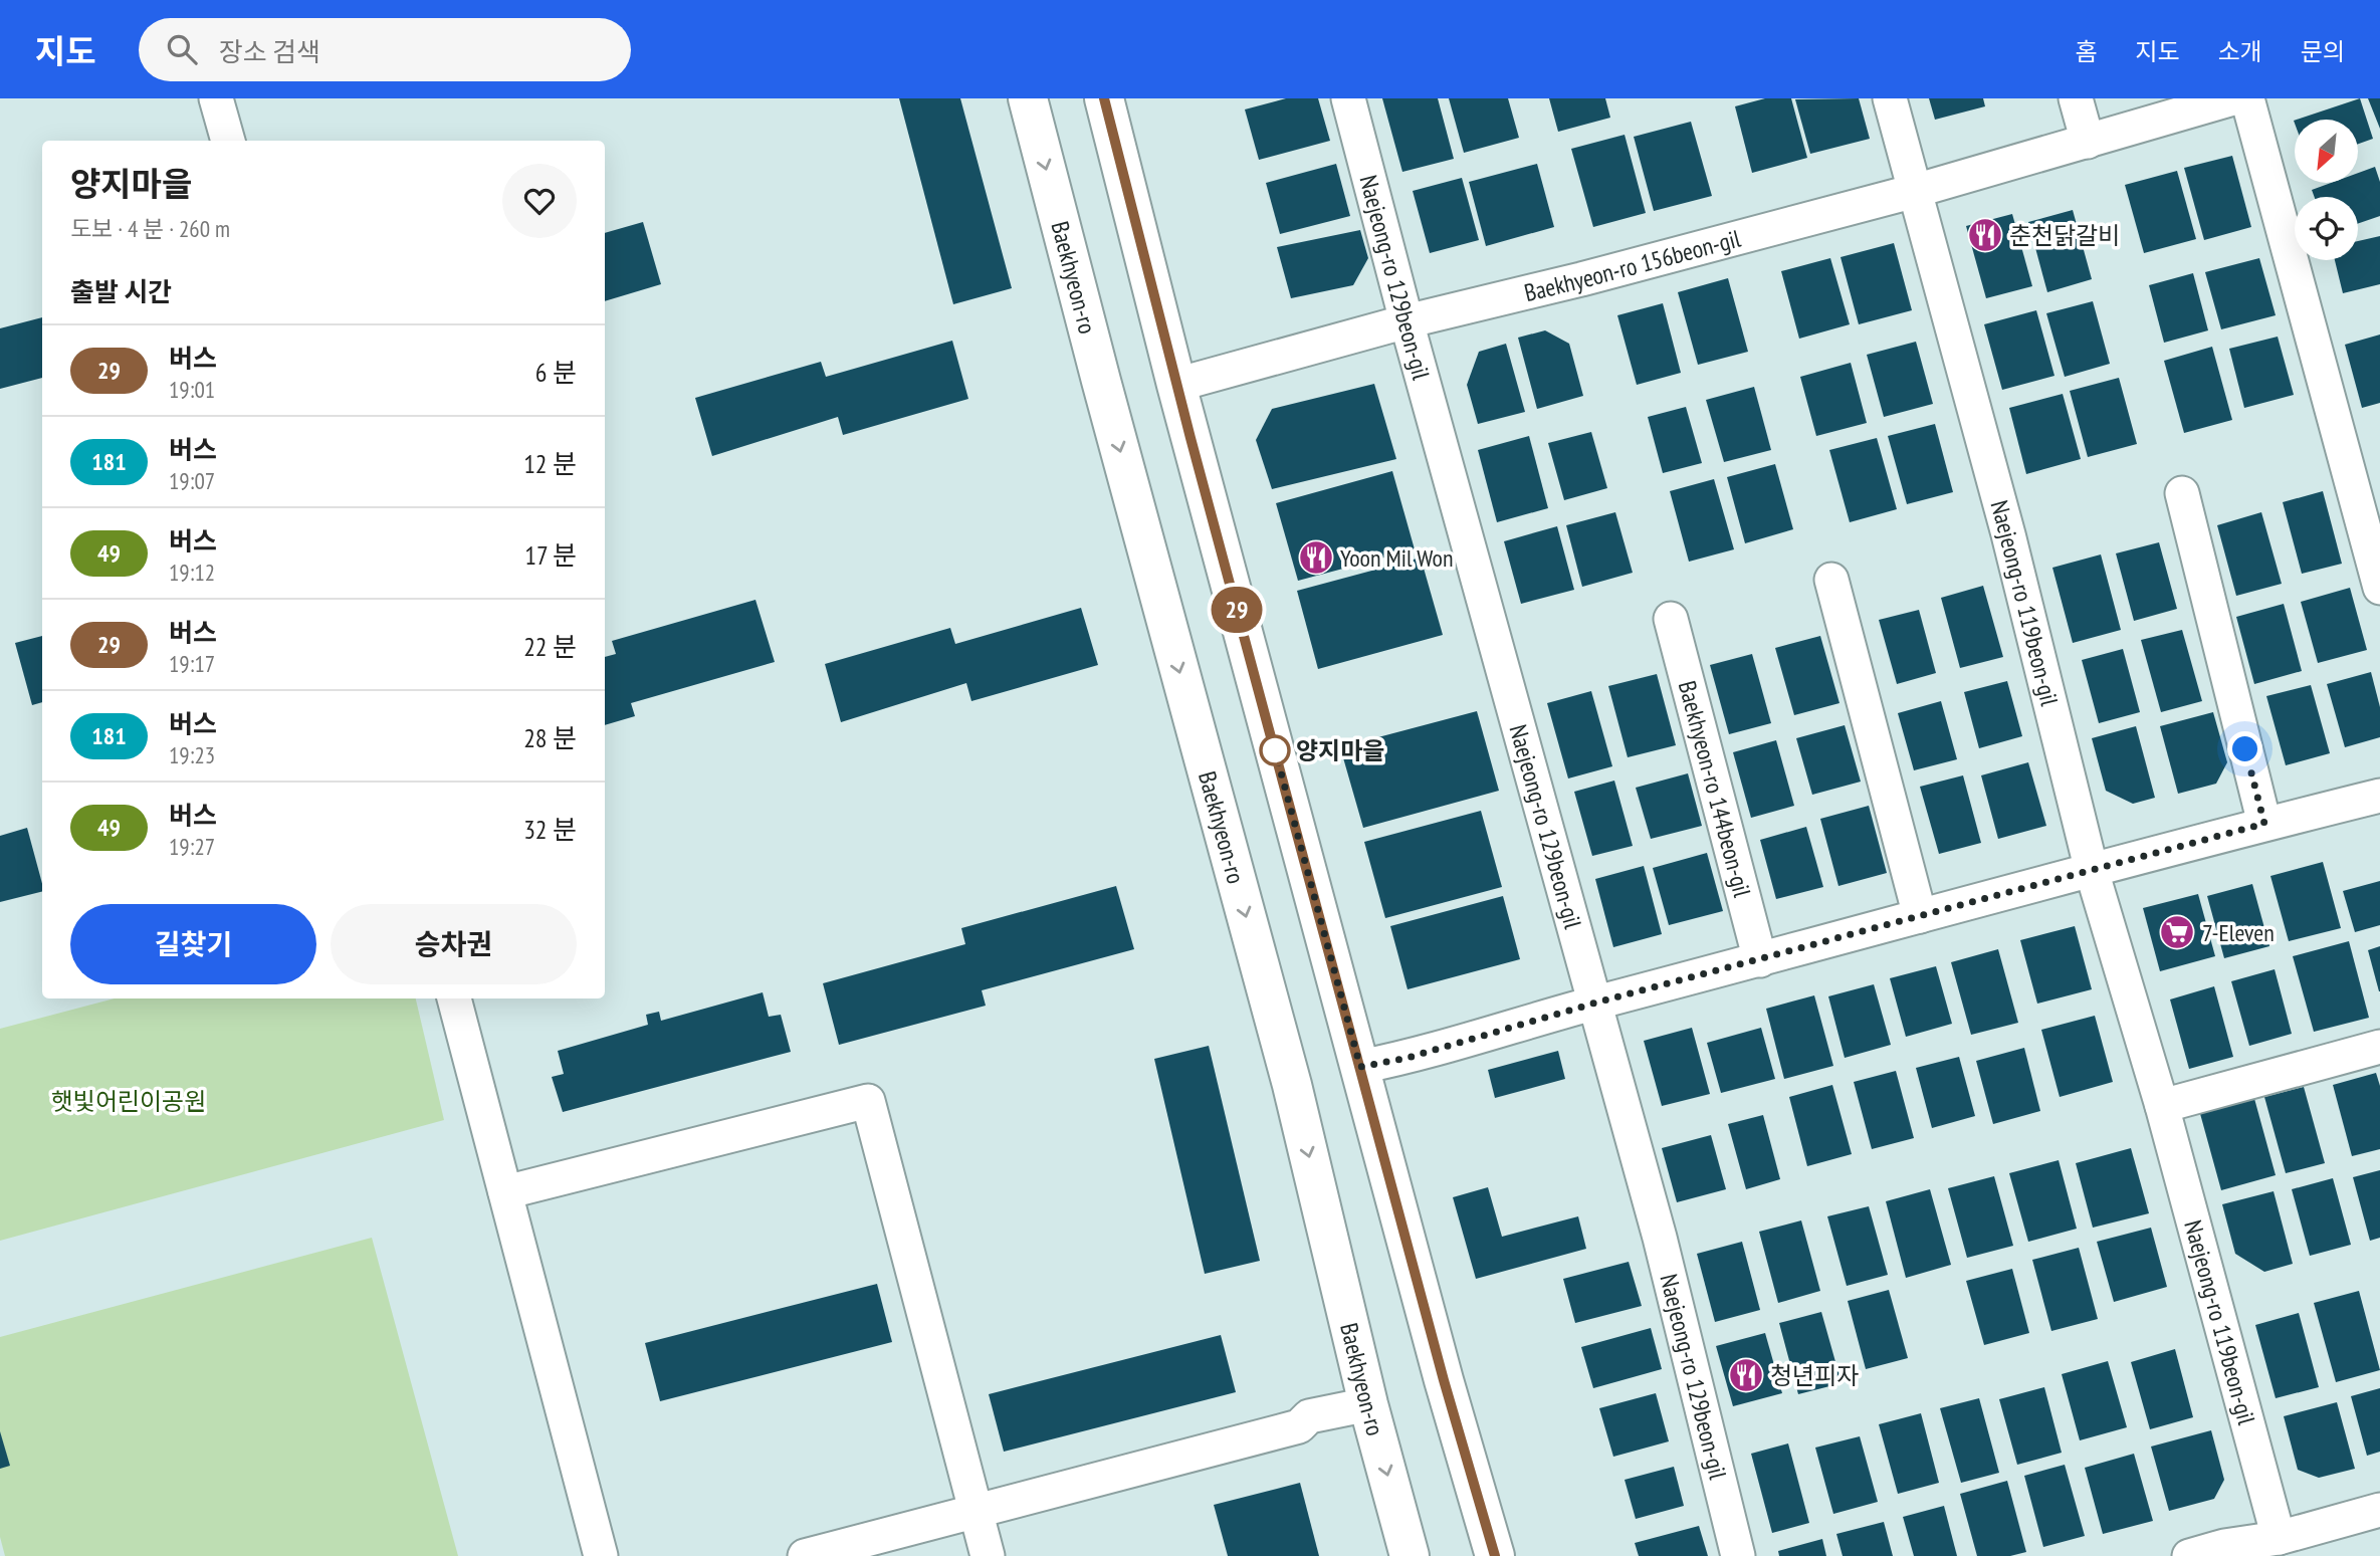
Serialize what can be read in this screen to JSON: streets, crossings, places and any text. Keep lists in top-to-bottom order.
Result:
{
  "streets": {
    "main road": ["Baekhyeon-ro"],
    "street": [
      "Baekhyeon-ro 156beon-gil",
      "Naejeong-ro 129beon-gil",
      "Naejeong-ro 119beon-gil",
      "Baekhyeon-ro 144beon-gil"
    ]
  },
  "crossings": [
    ["Baekhyeon-ro 156beon-gil", "Naejeong-ro 129beon-gil"],
    ["Baekhyeon-ro 156beon-gil", "Naejeong-ro 119beon-gil"]
  ],
  "parks": ["햇빛어린이공원"],
  "places": {
    "restaurant": ["춘천닭갈비", "Yoon Mil Won", "청년피자"],
    "other": ["양지마을"],
    "supermarket": ["7-Eleven"]
  },
  "lines": ["bus line 29"],
  "north": "bottom left",
  "page": {
    "header": "지도",
    "search": "장소 검색",
    "nav": [
      "홈",
      "지도",
      "소개",
      "문의"
    ],
    "on_map": "29",
    "heading": [
      ["양지마을", "도보 · 4 분 · 260 m"],
      "출발 시간"
    ],
    "list": [
      {
        "mark": "29",
        "name": "버스",
        "note": "19:01",
        "value": "6 분"
      },
      {
        "mark": "181",
        "name": "버스",
        "note": "19:07",
        "value": "12 분"
      },
      {
        "mark": "49",
        "name": "버스",
        "note": "19:12",
        "value": "17 분"
      },
      {
        "mark": "29",
        "name": "버스",
        "note": "19:17",
        "value": "22 분"
      },
      {
        "mark": "181",
        "name": "버스",
        "note": "19:23",
        "value": "28 분"
      },
      {
        "mark": "49",
        "name": "버스",
        "note": "19:27",
        "value": "32 분"
      }
    ],
    "buttons": ["길찾기", "승차권"]
  }
}
